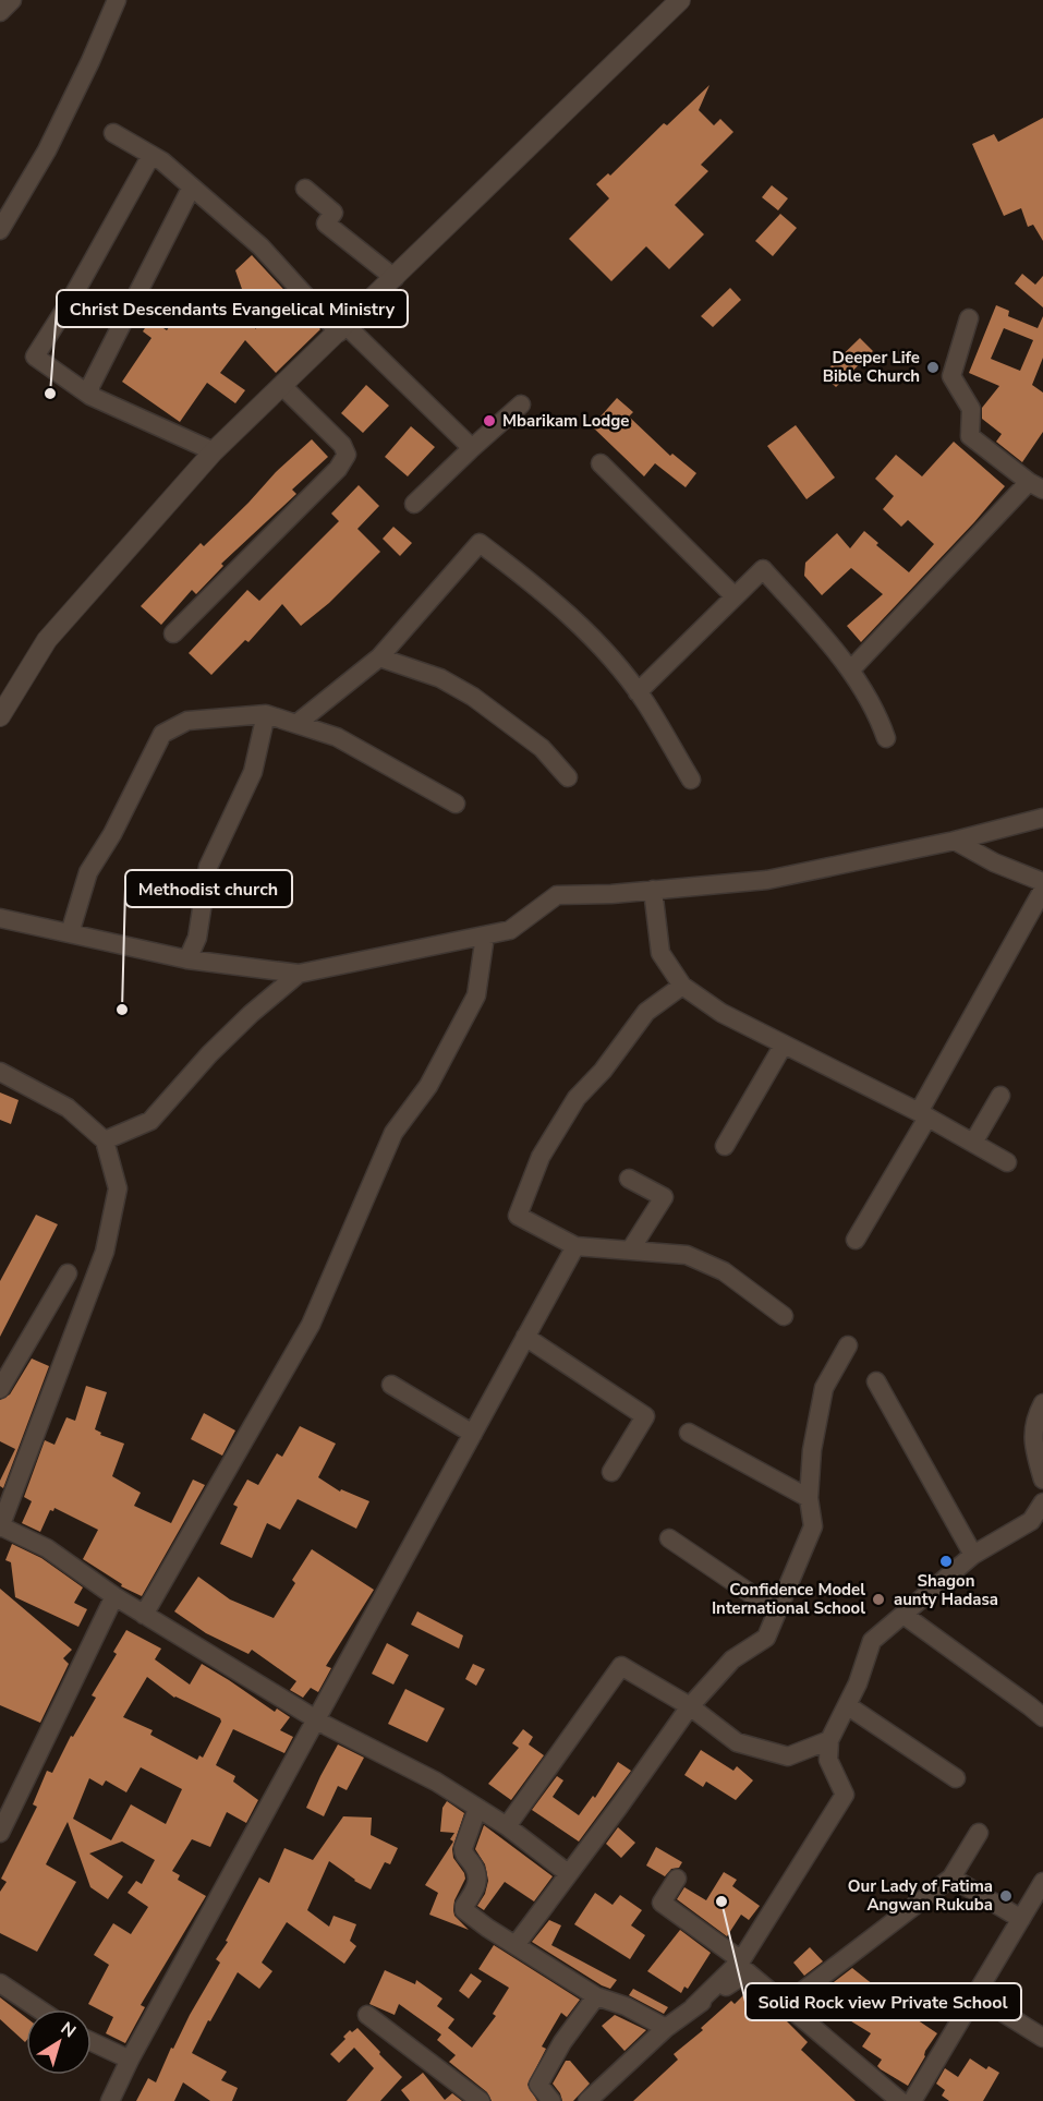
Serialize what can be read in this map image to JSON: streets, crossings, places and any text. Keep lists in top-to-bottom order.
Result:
{
  "places": [
    "Deeper Life Bible Church",
    "Christ Descendants Evangelical Ministry",
    "Mbarikam Lodge",
    "Methodist church",
    "Shagon aunty Hadasa",
    "Confidence Model International School",
    "Our Lady of Fatima Angwan Rukuba",
    "Solid Rock view Private School"
  ],
  "north": "top right"
}
